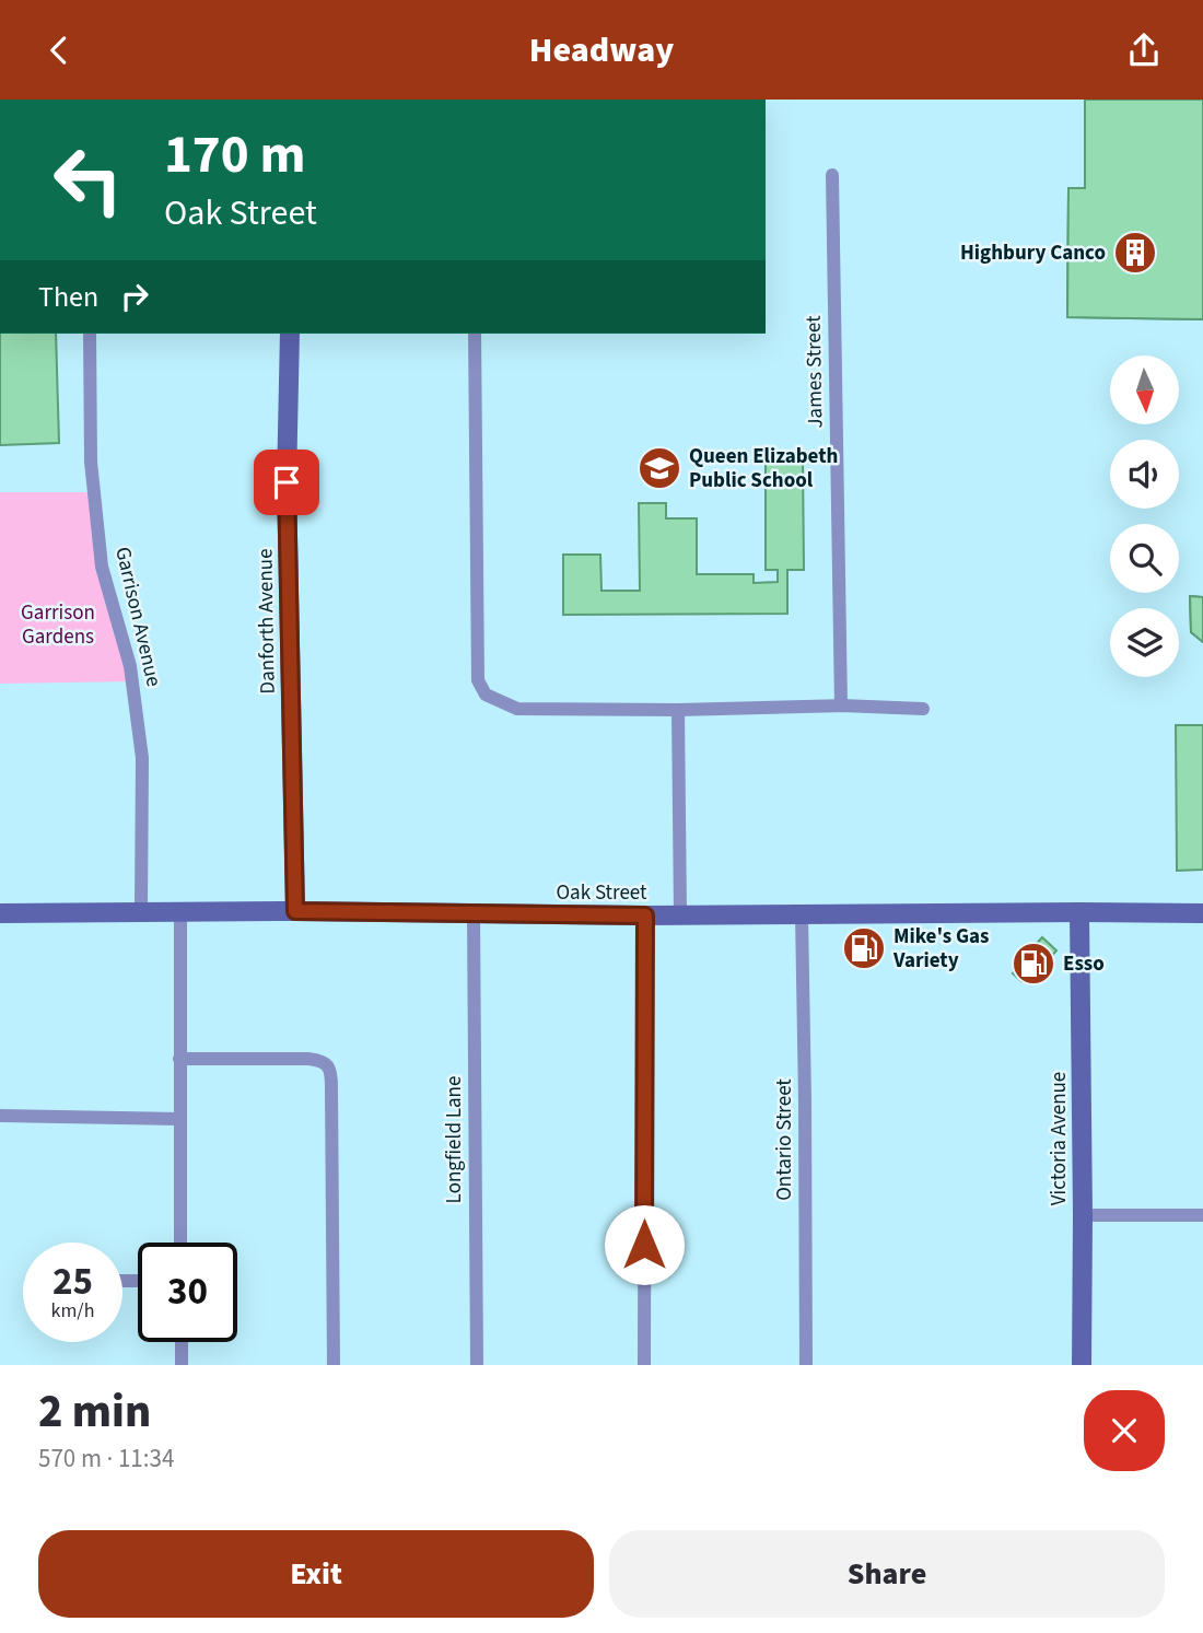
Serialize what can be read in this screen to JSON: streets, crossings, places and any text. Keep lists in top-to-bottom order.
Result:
{
  "streets": {
    "street": [
      "James Street",
      "Garrison Avenue",
      "Danforth Avenue",
      "Oak Street",
      "Victoria Avenue",
      "Longfield Lane",
      "Ontario Street"
    ]
  },
  "crossings": [
    ["Garrison Avenue", "Oak Street"],
    ["Danforth Avenue", "Oak Street"],
    ["Oak Street", "Victoria Avenue"],
    ["Oak Street", "Longfield Lane"],
    ["Oak Street", "Ontario Street"]
  ],
  "parks": ["Garrison Gardens"],
  "places": {
    "building": ["Highbury Canco"],
    "school or university": ["Queen Elizabeth Public School"],
    "fuel station": ["Mike's Gas Variety", "Esso"]
  },
  "north": "bottom",
  "page": {
    "header": "Headway",
    "turn": ["170 m", "Oak Street"],
    "then": "Then",
    "speed": "25 km/h",
    "limit": "30",
    "heading": ["2 min", "570 m · 11:34"],
    "buttons": ["Exit", "Share"]
  }
}
